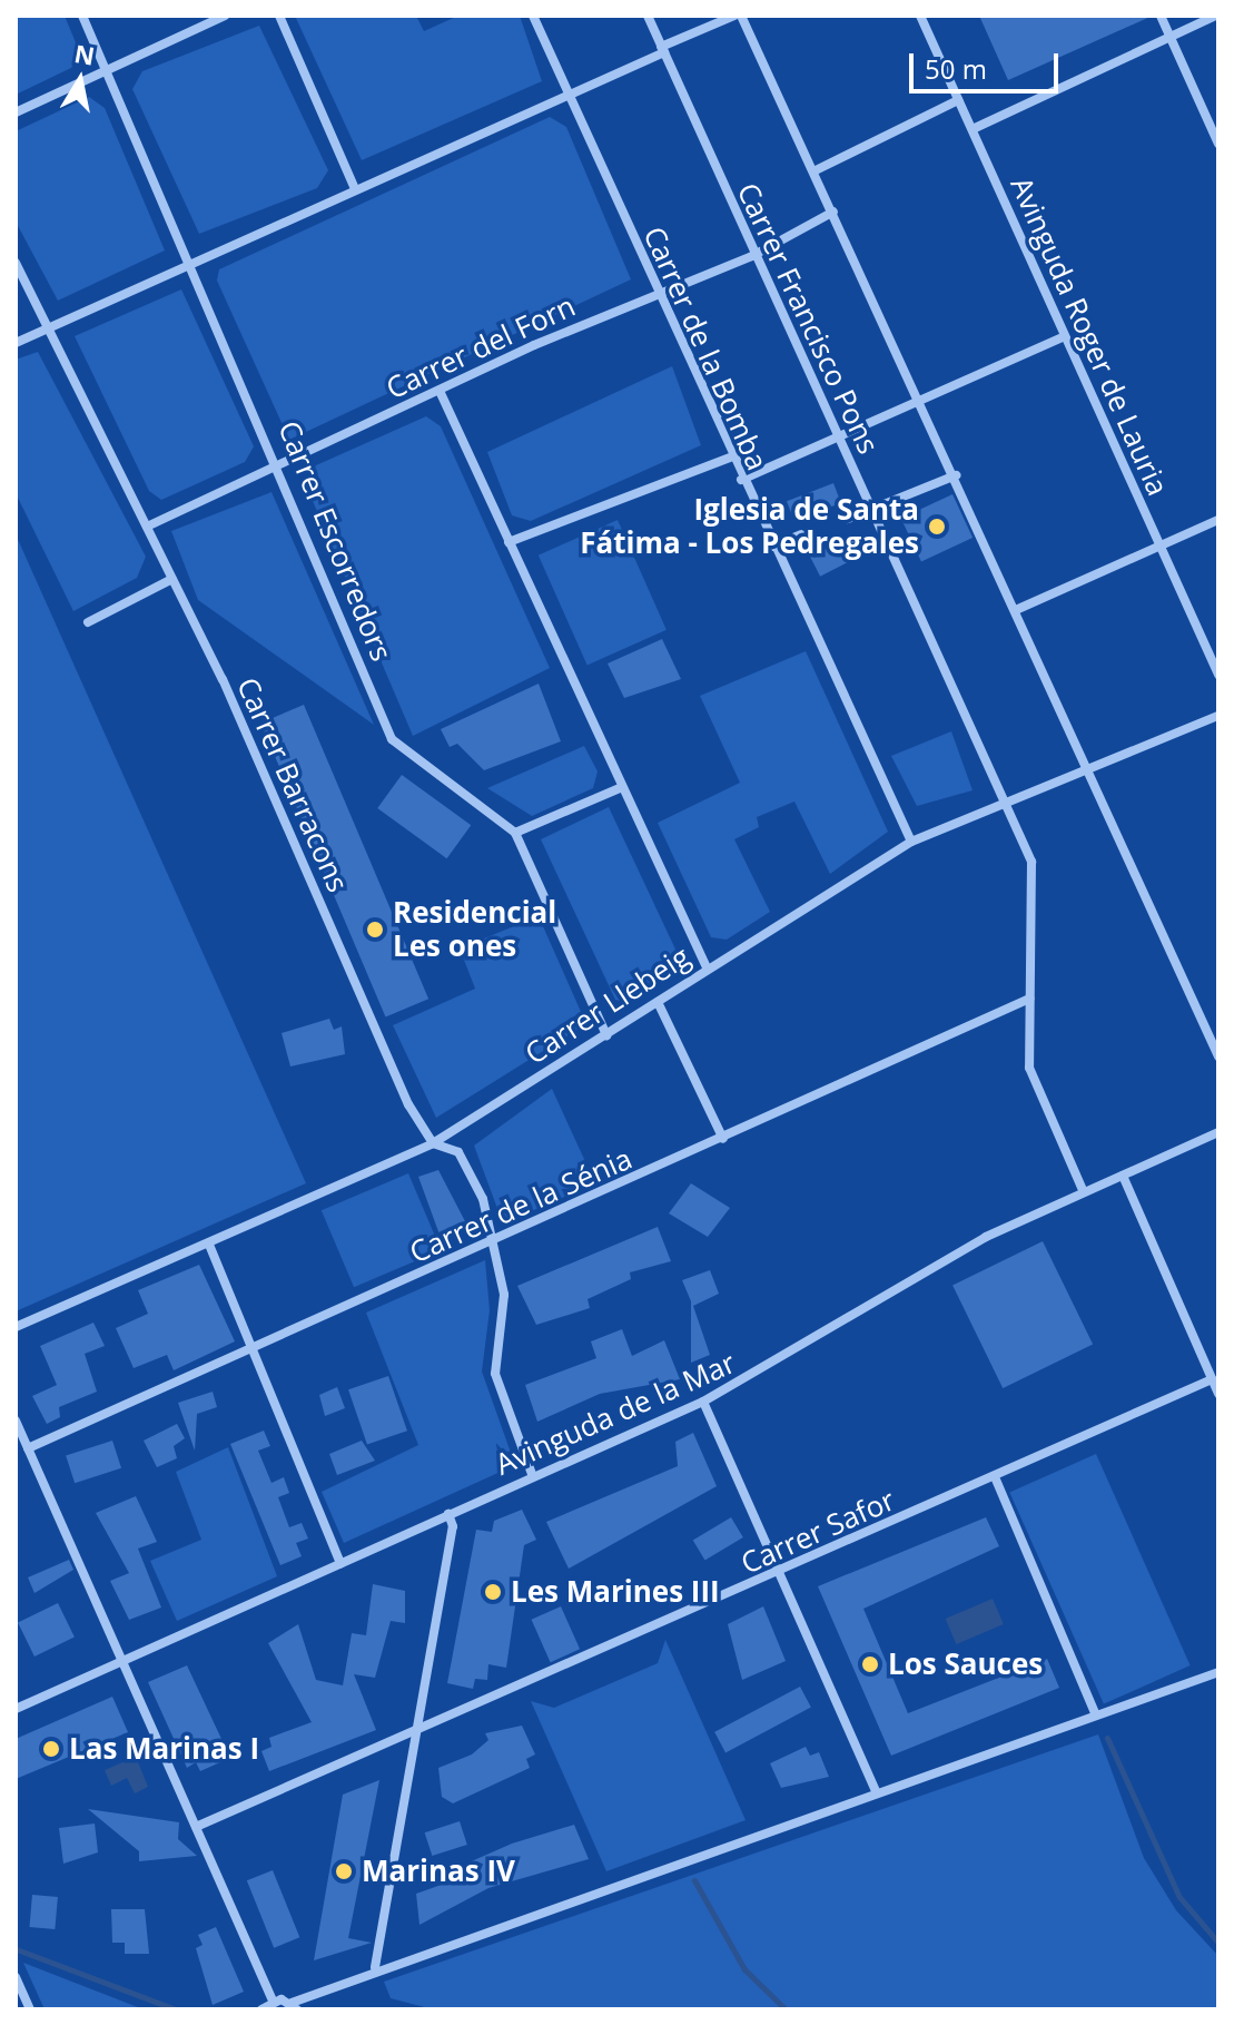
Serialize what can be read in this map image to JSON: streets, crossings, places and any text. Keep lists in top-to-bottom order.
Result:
{
  "streets": {
    "street": [
      "Carrer Francisco Pons",
      "Avinguda Roger de Lauria",
      "Carrer del Forn",
      "Carrer de la Bomba",
      "Carrer Escorredors",
      "Carrer Barracons",
      "Carrer Llebeig",
      "Carrer de la Sénia",
      "Avinguda de la Mar",
      "Carrer Safor"
    ]
  },
  "crossings": [
    ["Carrer Francisco Pons", "Carrer del Forn"],
    ["Carrer Francisco Pons", "Carrer Llebeig"],
    ["Carrer Francisco Pons", "Carrer de la Sénia"],
    ["Carrer Francisco Pons", "Avinguda de la Mar"],
    ["Carrer del Forn", "Carrer de la Bomba"],
    ["Carrer del Forn", "Carrer Escorredors"],
    ["Carrer del Forn", "Carrer Barracons"],
    ["Carrer de la Bomba", "Carrer Llebeig"],
    ["Carrer Escorredors", "Carrer Llebeig"],
    ["Carrer Barracons", "Carrer Llebeig"],
    ["Carrer Barracons", "Carrer de la Sénia"],
    ["Carrer Barracons", "Avinguda de la Mar"]
  ],
  "places": [
    "Iglesia de Santa Fátima - Los Pedregales",
    "Residencial Les ones",
    "Les Marines III",
    "Los Sauces",
    "Las Marinas I",
    "Marinas IV"
  ],
  "scale_bar": "50 m",
  "north": "top"
}
